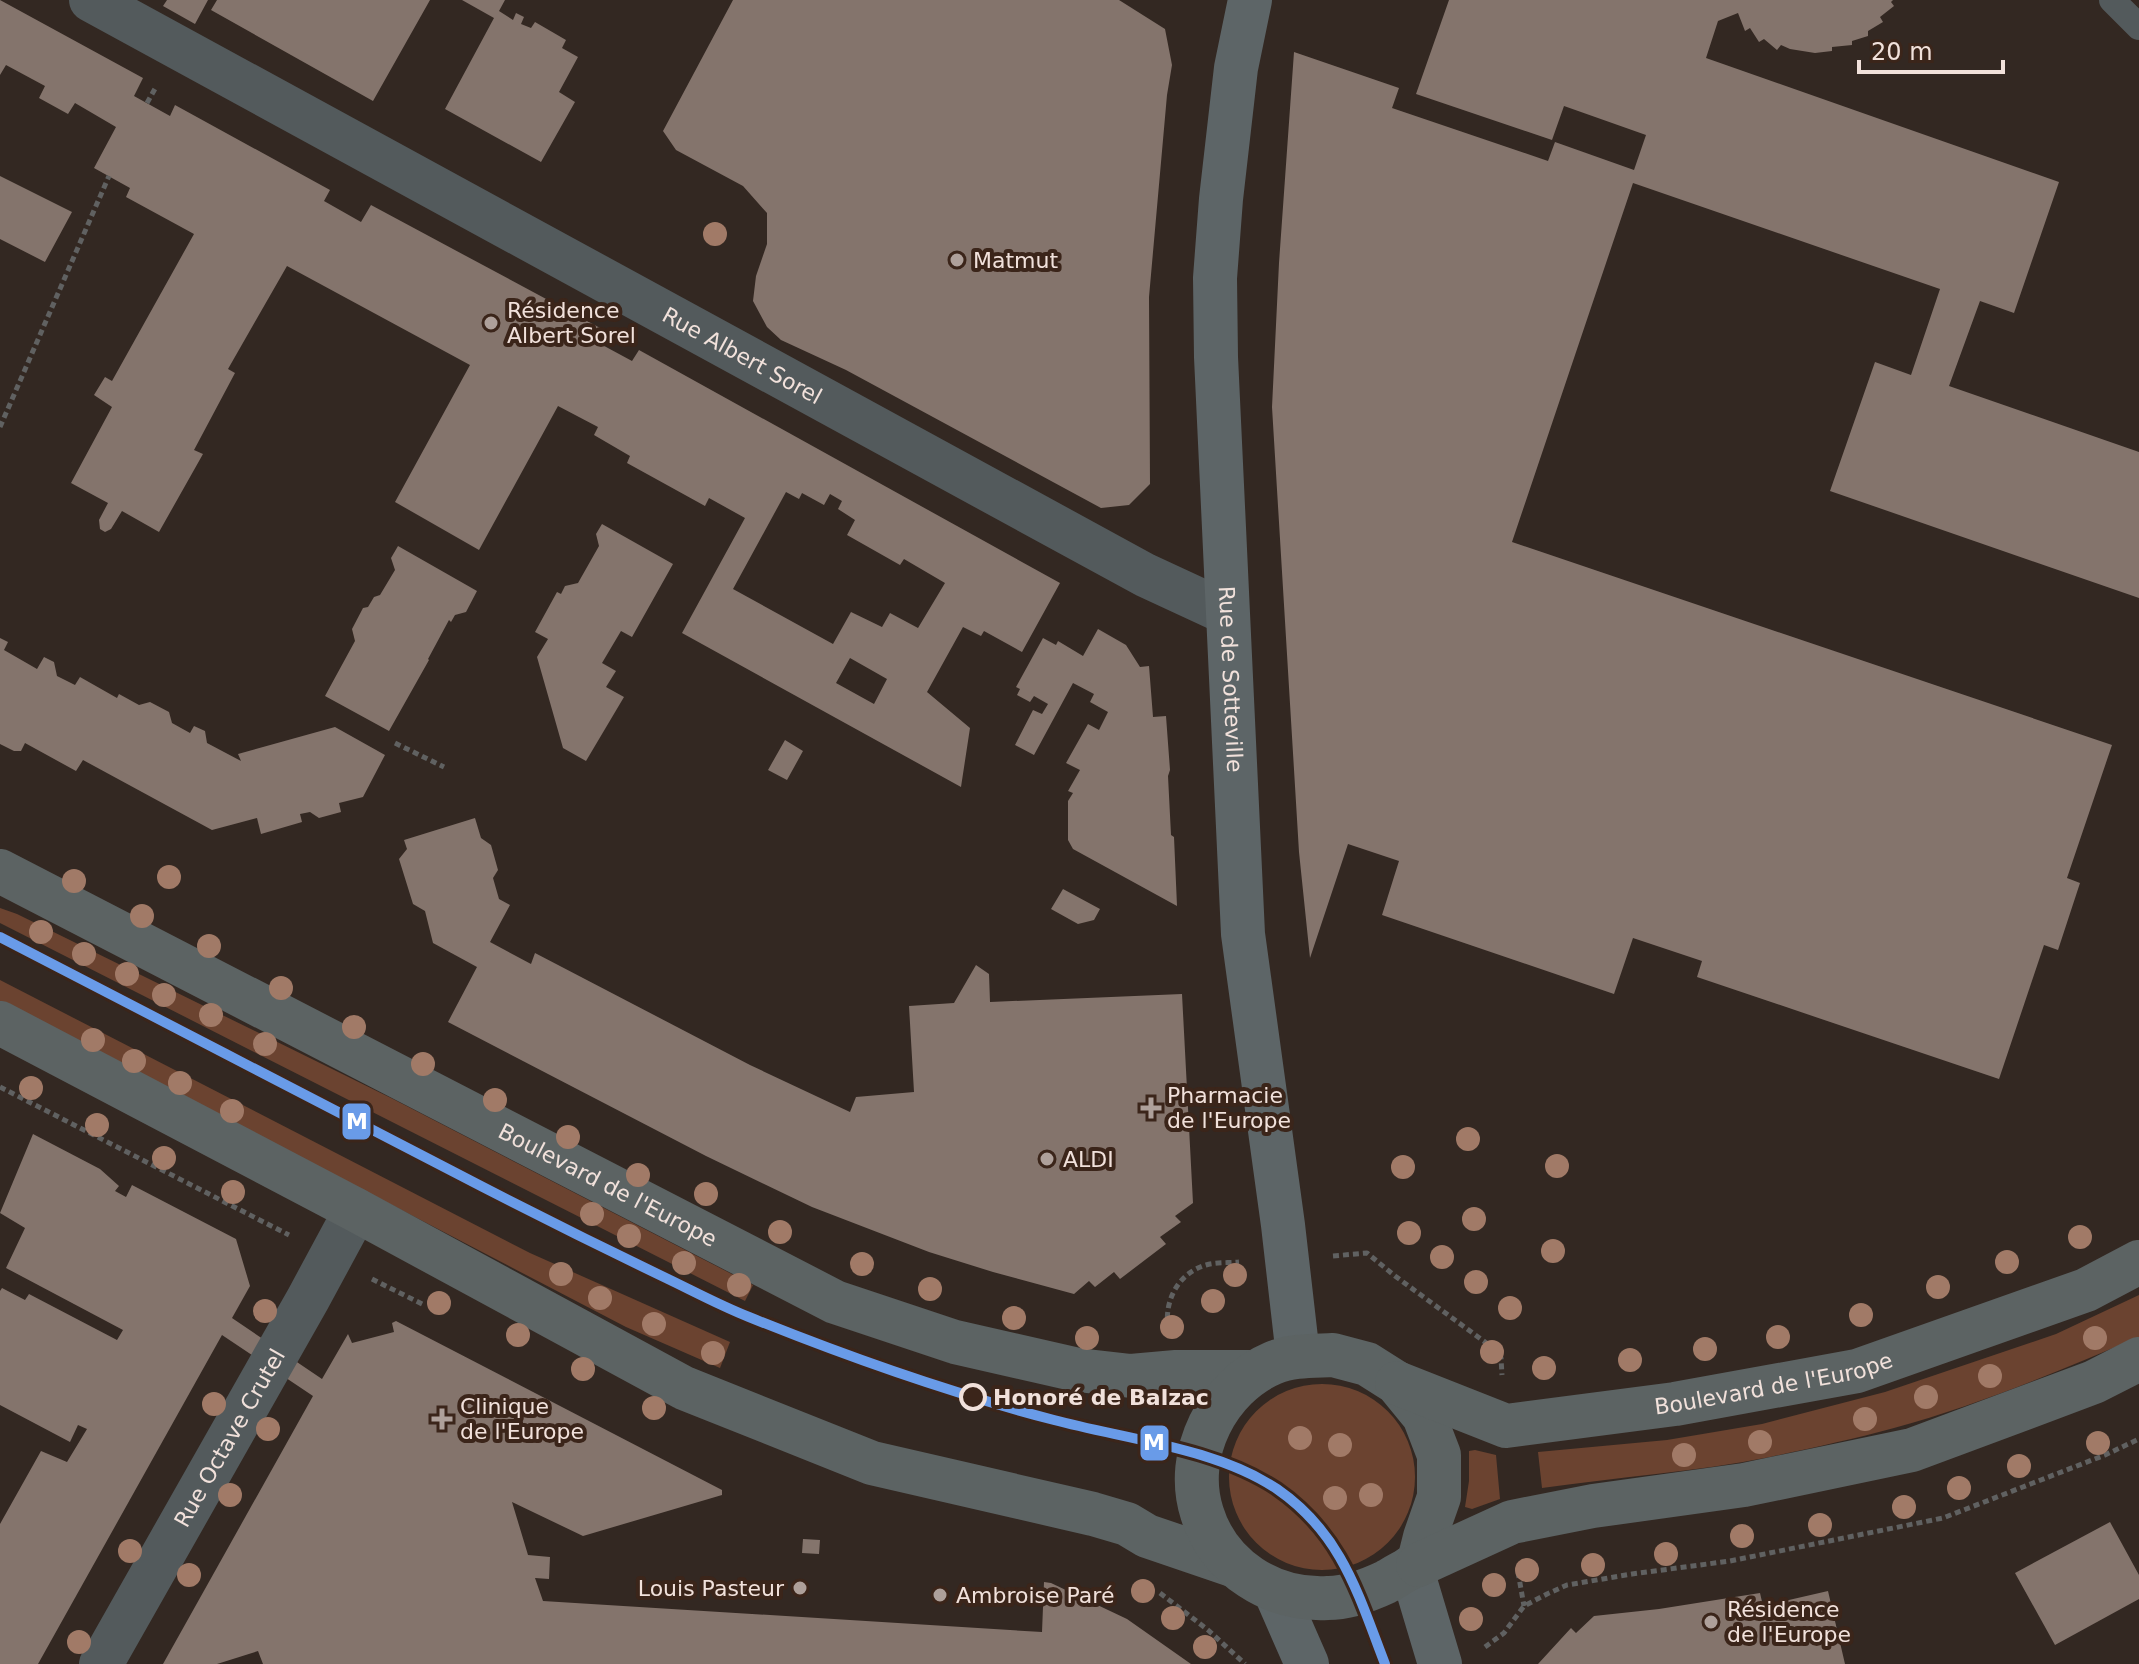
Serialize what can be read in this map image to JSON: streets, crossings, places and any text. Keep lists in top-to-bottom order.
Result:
{
  "streets": {
    "main road": ["Boulevard de l'Europe"],
    "street": ["Rue Albert Sorel", "Rue de Sotteville", "Rue Octave Crutel"]
  },
  "crossings": [
    ["Rue Albert Sorel", "Rue de Sotteville"],
    ["Rue de Sotteville", "Boulevard de l'Europe"]
  ],
  "places": {
    "other": [
      "Matmut",
      "Résidence Albert Sorel",
      "ALDI",
      "Honoré de Balzac",
      "Louis Pasteur",
      "Ambroise Paré",
      "Résidence de l'Europe"
    ],
    "health": ["Pharmacie de l'Europe", "Clinique de l'Europe"]
  },
  "lines": ["transit line M"],
  "scale_bar": "20 m"
}
